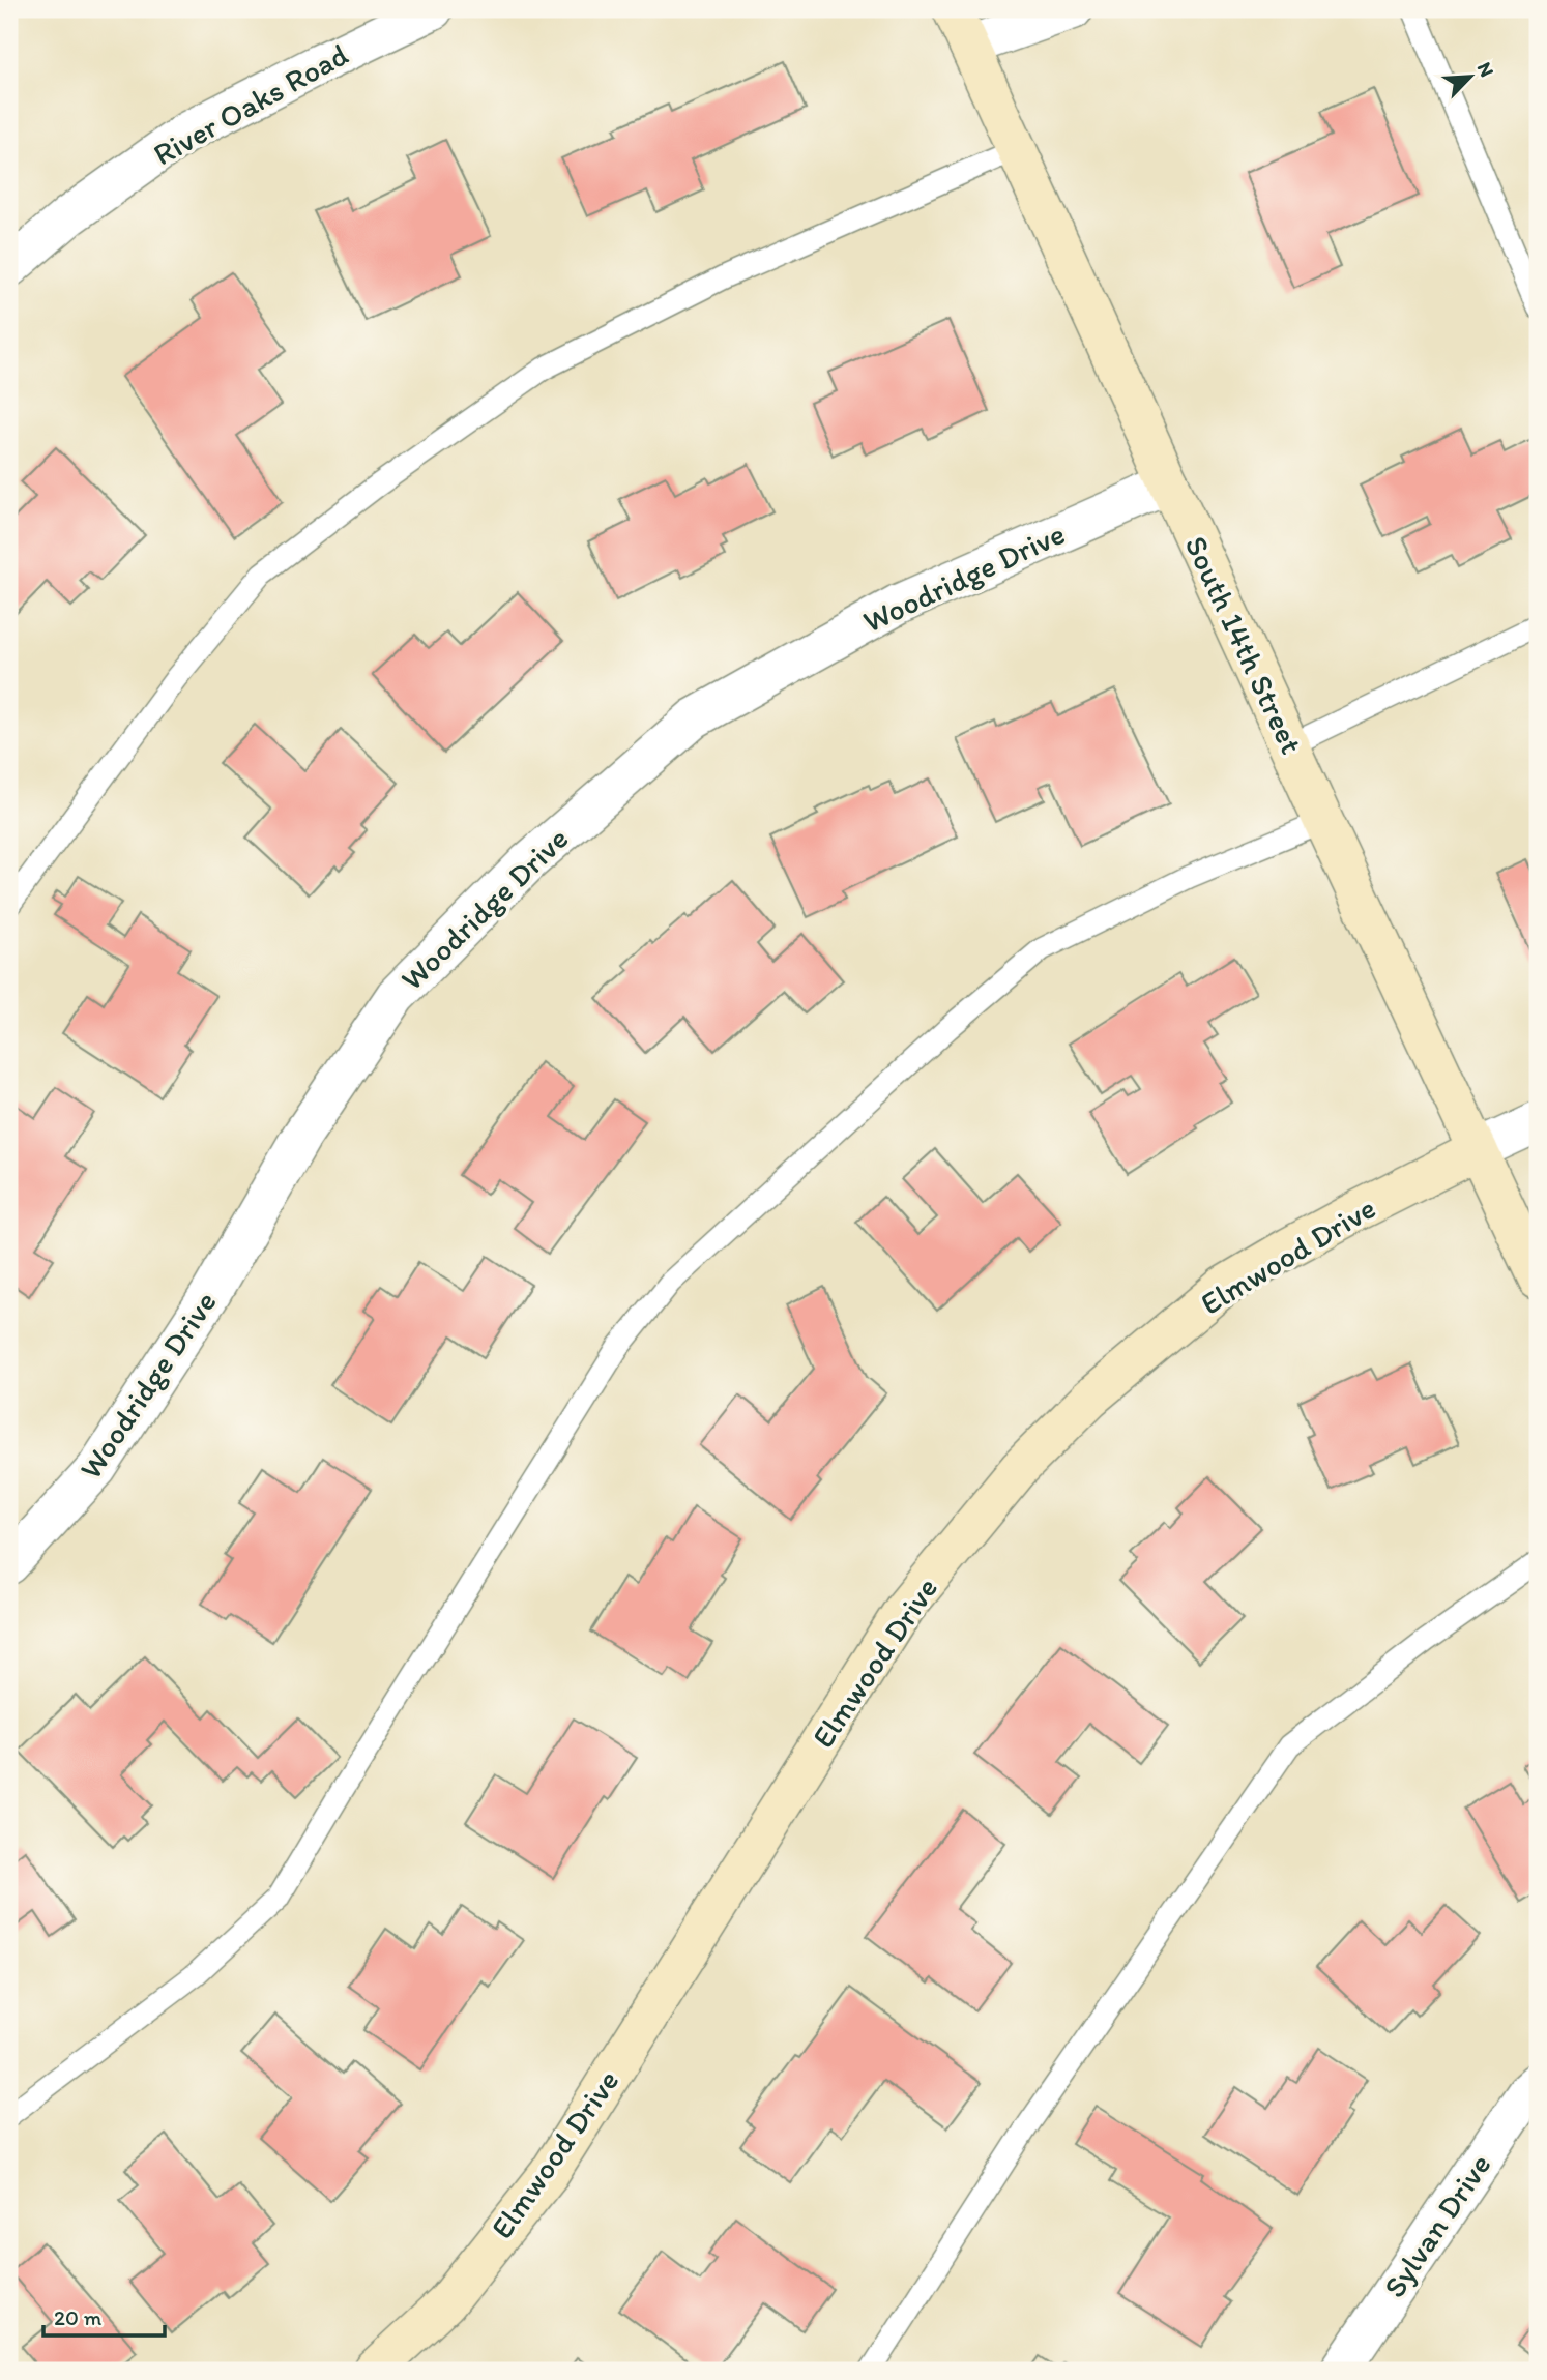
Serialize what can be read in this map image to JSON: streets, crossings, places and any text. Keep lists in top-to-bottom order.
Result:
{
  "streets": {
    "street": [
      "River Oaks Road",
      "Woodridge Drive",
      "South 14th Street",
      "Elmwood Drive",
      "Sylvan Drive"
    ]
  },
  "crossings": [
    ["Woodridge Drive", "South 14th Street"],
    ["South 14th Street", "Elmwood Drive"]
  ],
  "scale_bar": "20 m",
  "north": "top right"
}
